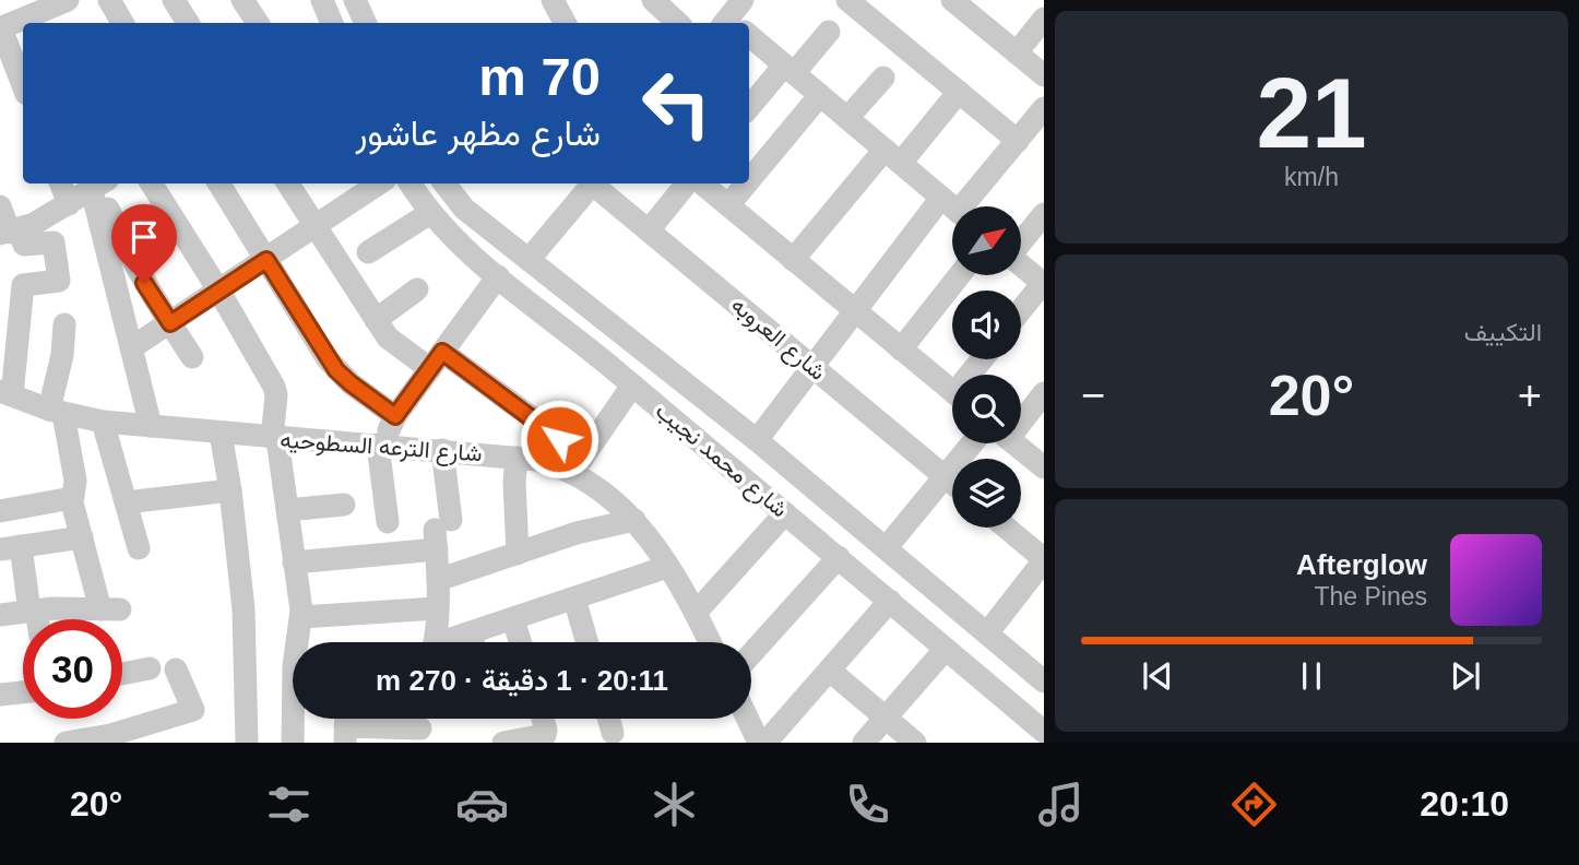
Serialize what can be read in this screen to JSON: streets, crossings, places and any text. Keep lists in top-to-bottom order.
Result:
{
  "streets": {
    "street": ["شارع العروبه", "شارع الترعه السطوحيه", "شارع محمد نجيب"]
  },
  "north": "top right",
  "page": {
    "tile": [
      ["21", "km/h"],
      "التكييف"
    ],
    "turn": ["70 m", "شارع مظهر عاشور"],
    "heat": ["−", "20°", "+"],
    "song": ["Afterglow", "The Pines"],
    "limit": "30",
    "trip": "20:11 · 1 دقيقة · 270 m",
    "tabs": ["20:10", "20°"]
  }
}
